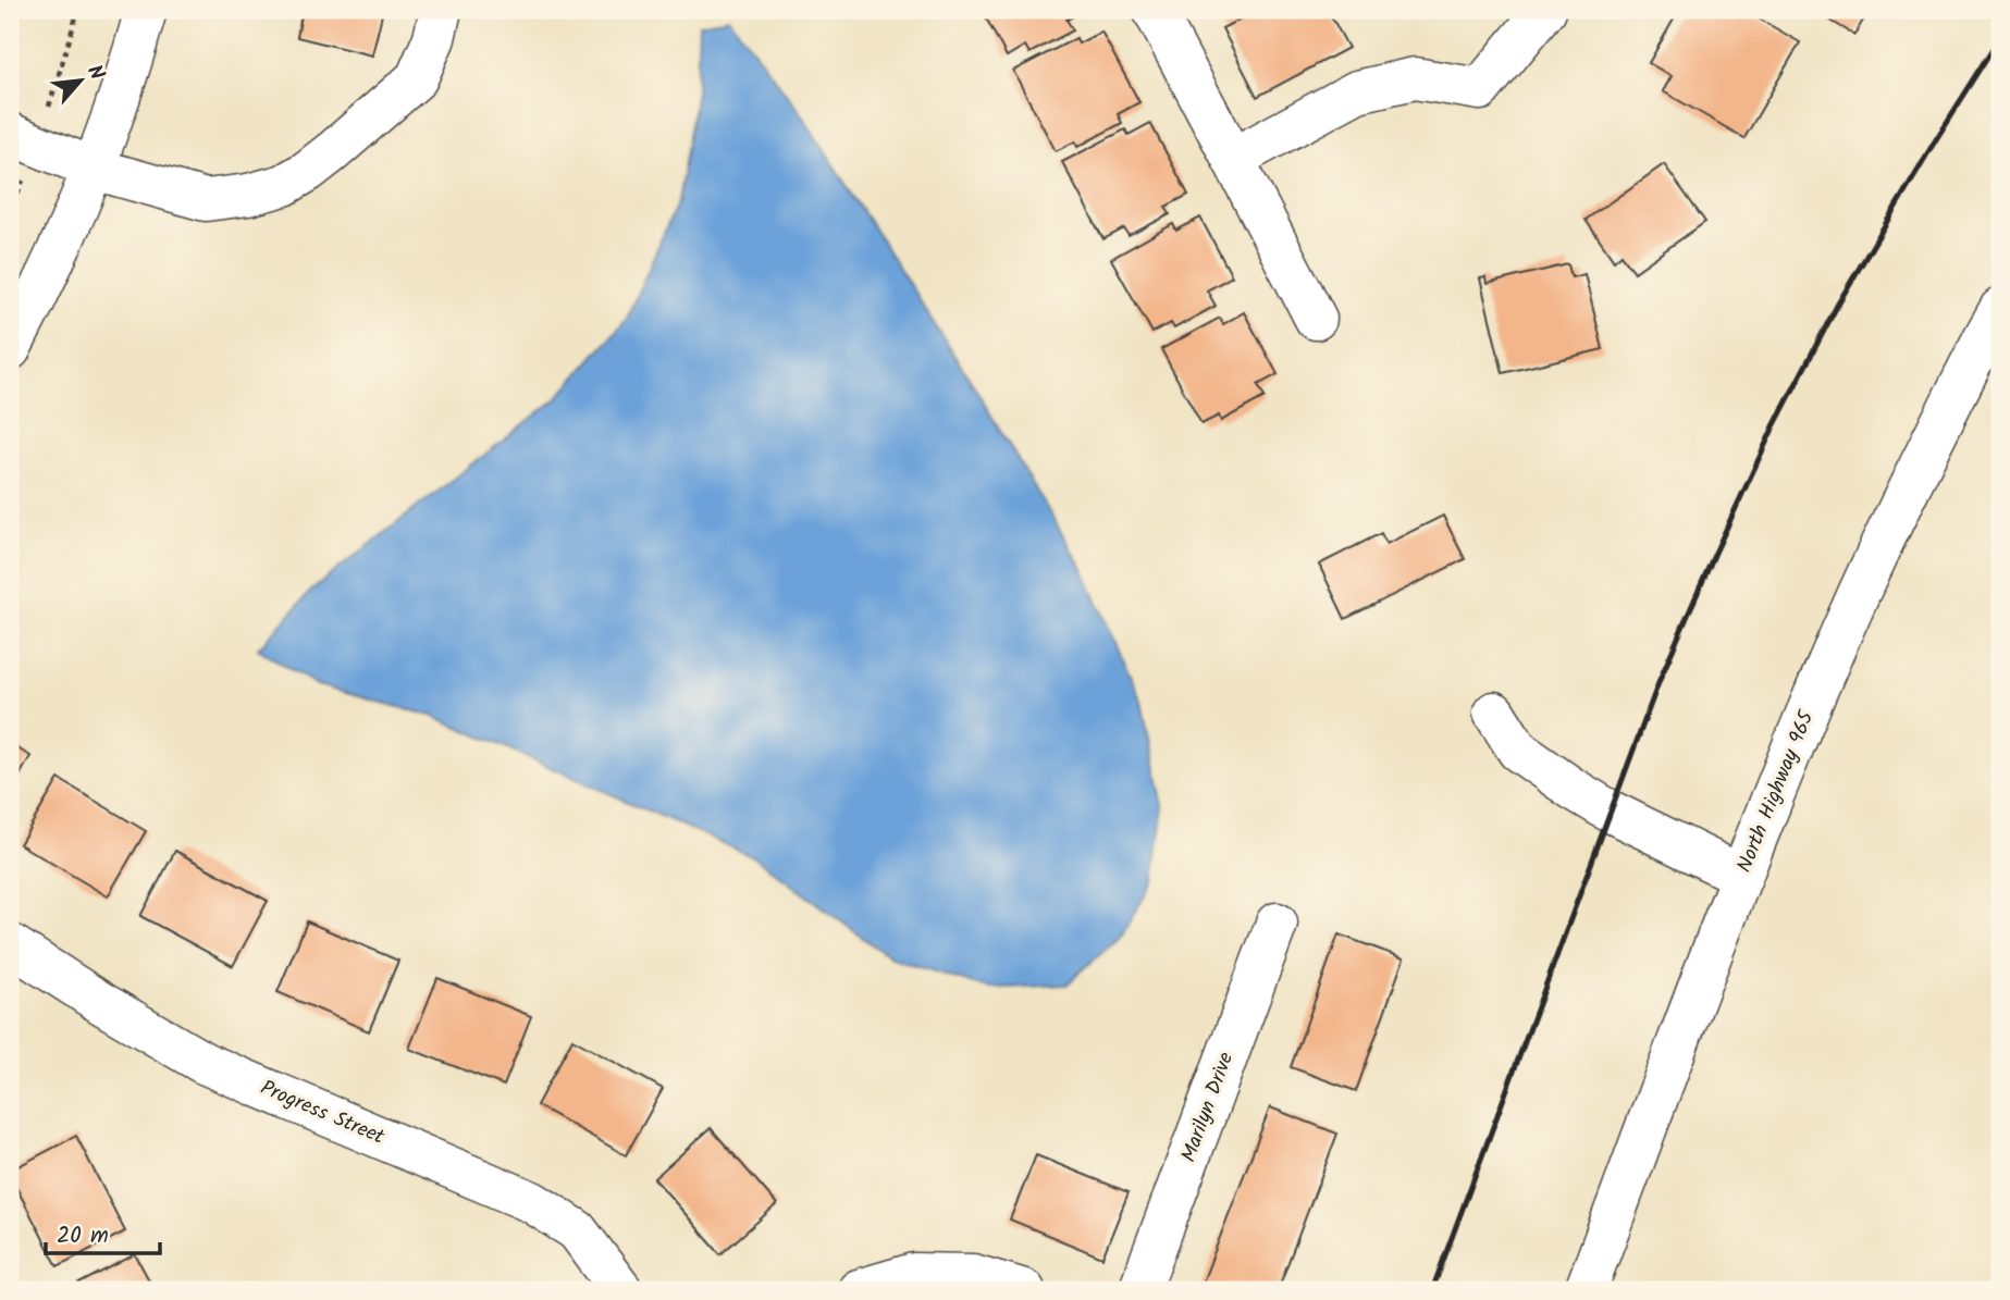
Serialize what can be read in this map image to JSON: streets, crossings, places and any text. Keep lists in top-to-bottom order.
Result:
{
  "streets": {
    "street": ["North Highway 965", "Marilyn Drive", "Progress Street"]
  },
  "scale_bar": "20 m",
  "north": "top right"
}
